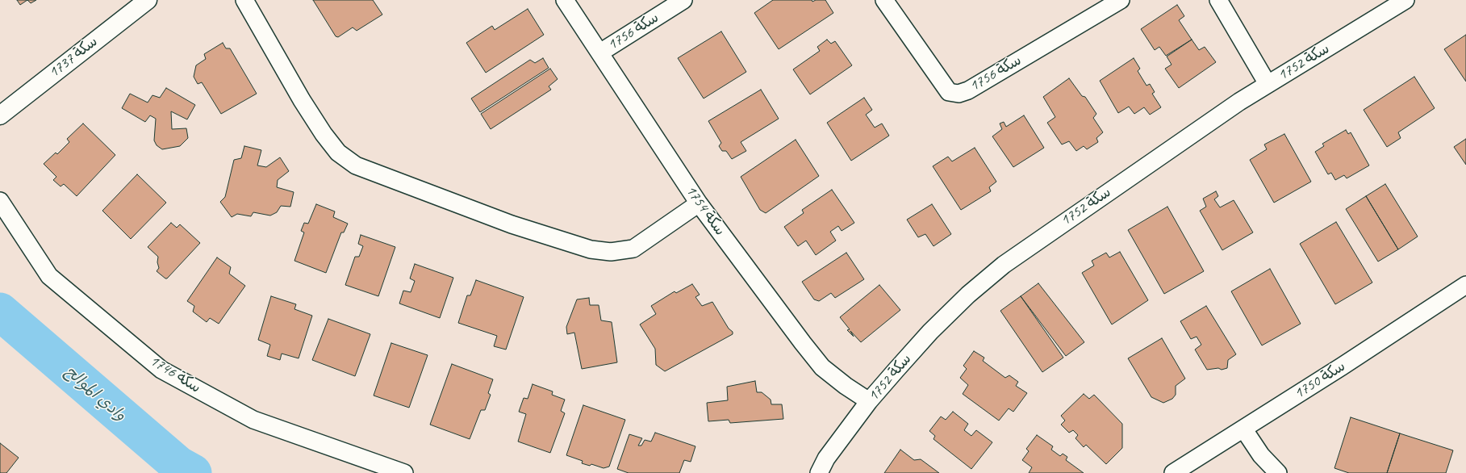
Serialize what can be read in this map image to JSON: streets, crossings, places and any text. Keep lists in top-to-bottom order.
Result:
{
  "streets": {
    "street": [
      "سكة 1756",
      "سكة 1737",
      "سكة 1752",
      "سكة 1754",
      "سكة 1746",
      "سكة 1750"
    ]
  },
  "crossings": [
    ["سكة 1756", "سكة 1754"],
    ["سكة 1752", "سكة 1754"]
  ],
  "water": ["وادي الموالح"]
}
